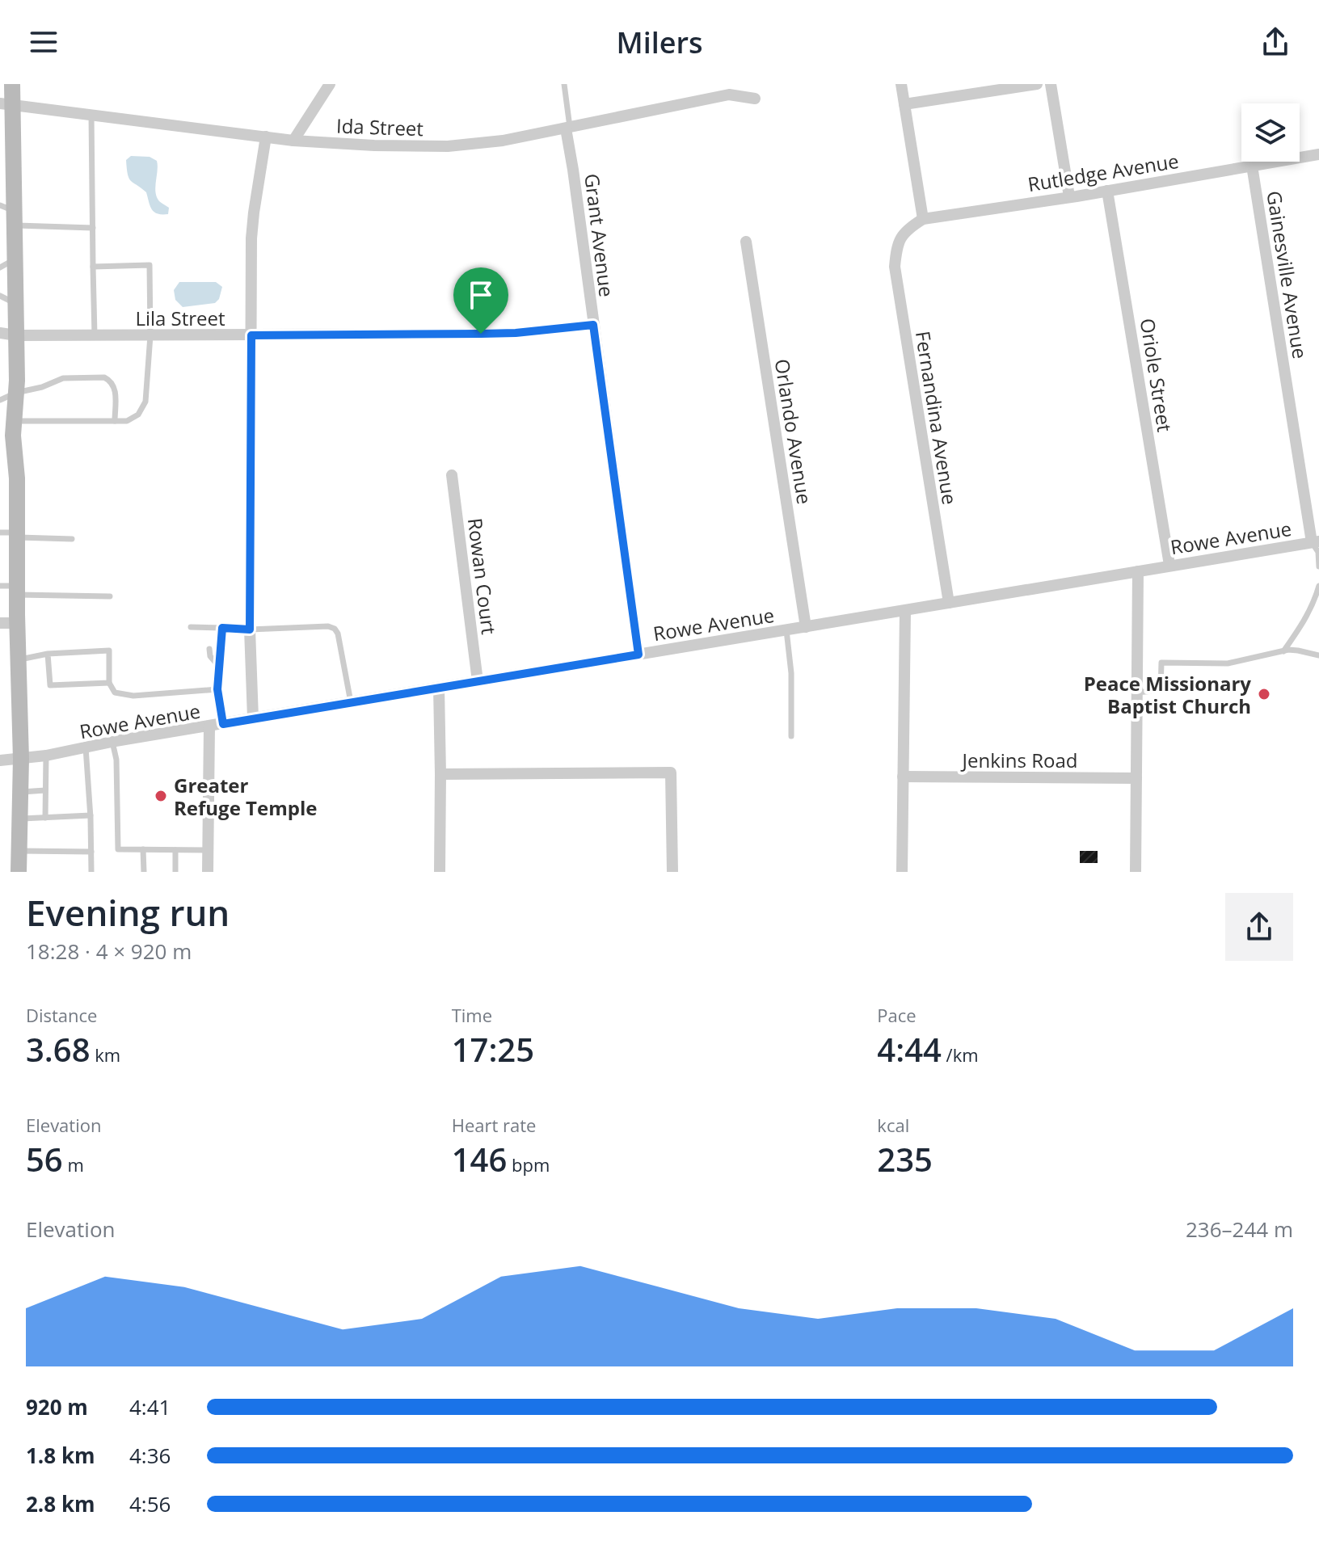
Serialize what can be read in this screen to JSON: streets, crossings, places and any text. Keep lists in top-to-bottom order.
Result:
{
  "streets": {
    "street": [
      "Ida Street",
      "Rutledge Avenue",
      "Grant Avenue",
      "Gainesville Avenue",
      "Lila Street",
      "Oriole Street",
      "Fernandina Avenue",
      "Orlando Avenue",
      "Rowe Avenue",
      "Rowan Court",
      "Jenkins Road"
    ]
  },
  "crossings": [
    ["Ida Street", "Grant Avenue"],
    ["Rutledge Avenue", "Gainesville Avenue"],
    ["Rutledge Avenue", "Oriole Street"],
    ["Rutledge Avenue", "Fernandina Avenue"],
    ["Grant Avenue", "Lila Street"],
    ["Grant Avenue", "Rowe Avenue"],
    ["Gainesville Avenue", "Rowe Avenue"],
    ["Oriole Street", "Rowe Avenue"],
    ["Fernandina Avenue", "Rowe Avenue"],
    ["Orlando Avenue", "Rowe Avenue"],
    ["Rowe Avenue", "Rowan Court"]
  ],
  "places": ["Peace Missionary Baptist Church", "Greater Refuge Temple"],
  "page": {
    "header": "Milers",
    "heading": ["Evening run", "18:28 · 4 × 920 m"],
    "stats": [
      ["Distance", "3.68 km"],
      ["Time", "17:25"],
      ["Pace", "4:44 /km"],
      ["Elevation", "56 m"],
      ["Heart rate", "146 bpm"],
      ["kcal", "235"]
    ],
    "chart": ["Elevation", "236–244 m"],
    "list": [
      {
        "name": "920 m",
        "note": "4:41"
      },
      {
        "name": "1.8 km",
        "note": "4:36"
      },
      {
        "name": "2.8 km",
        "note": "4:56"
      }
    ]
  }
}
